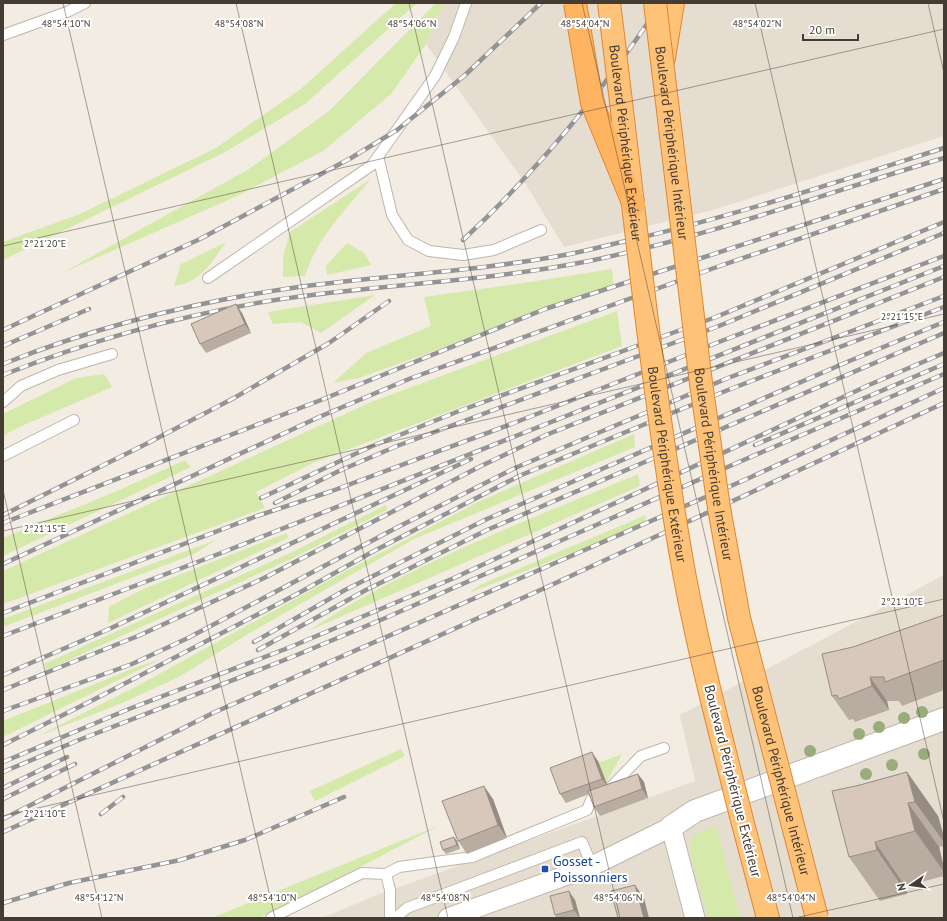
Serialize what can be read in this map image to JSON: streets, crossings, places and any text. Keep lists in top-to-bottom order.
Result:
{
  "streets": {
    "highway": ["Boulevard Périphérique Extérieur", "Boulevard Périphérique Intérieur"]
  },
  "places": {
    "transit": ["Gosset - Poissonniers"]
  },
  "scale_bar": "20 m",
  "north": "left",
  "coordinates": [
    "48°54'10\"N",
    "48°54'08\"N",
    "48°54'06\"N",
    "48°54'04\"N",
    "48°54'02\"N",
    "2°21'20\"E",
    "2°21'15\"E",
    "2°21'10\"E",
    "48°54'12\"N"
  ]
}
